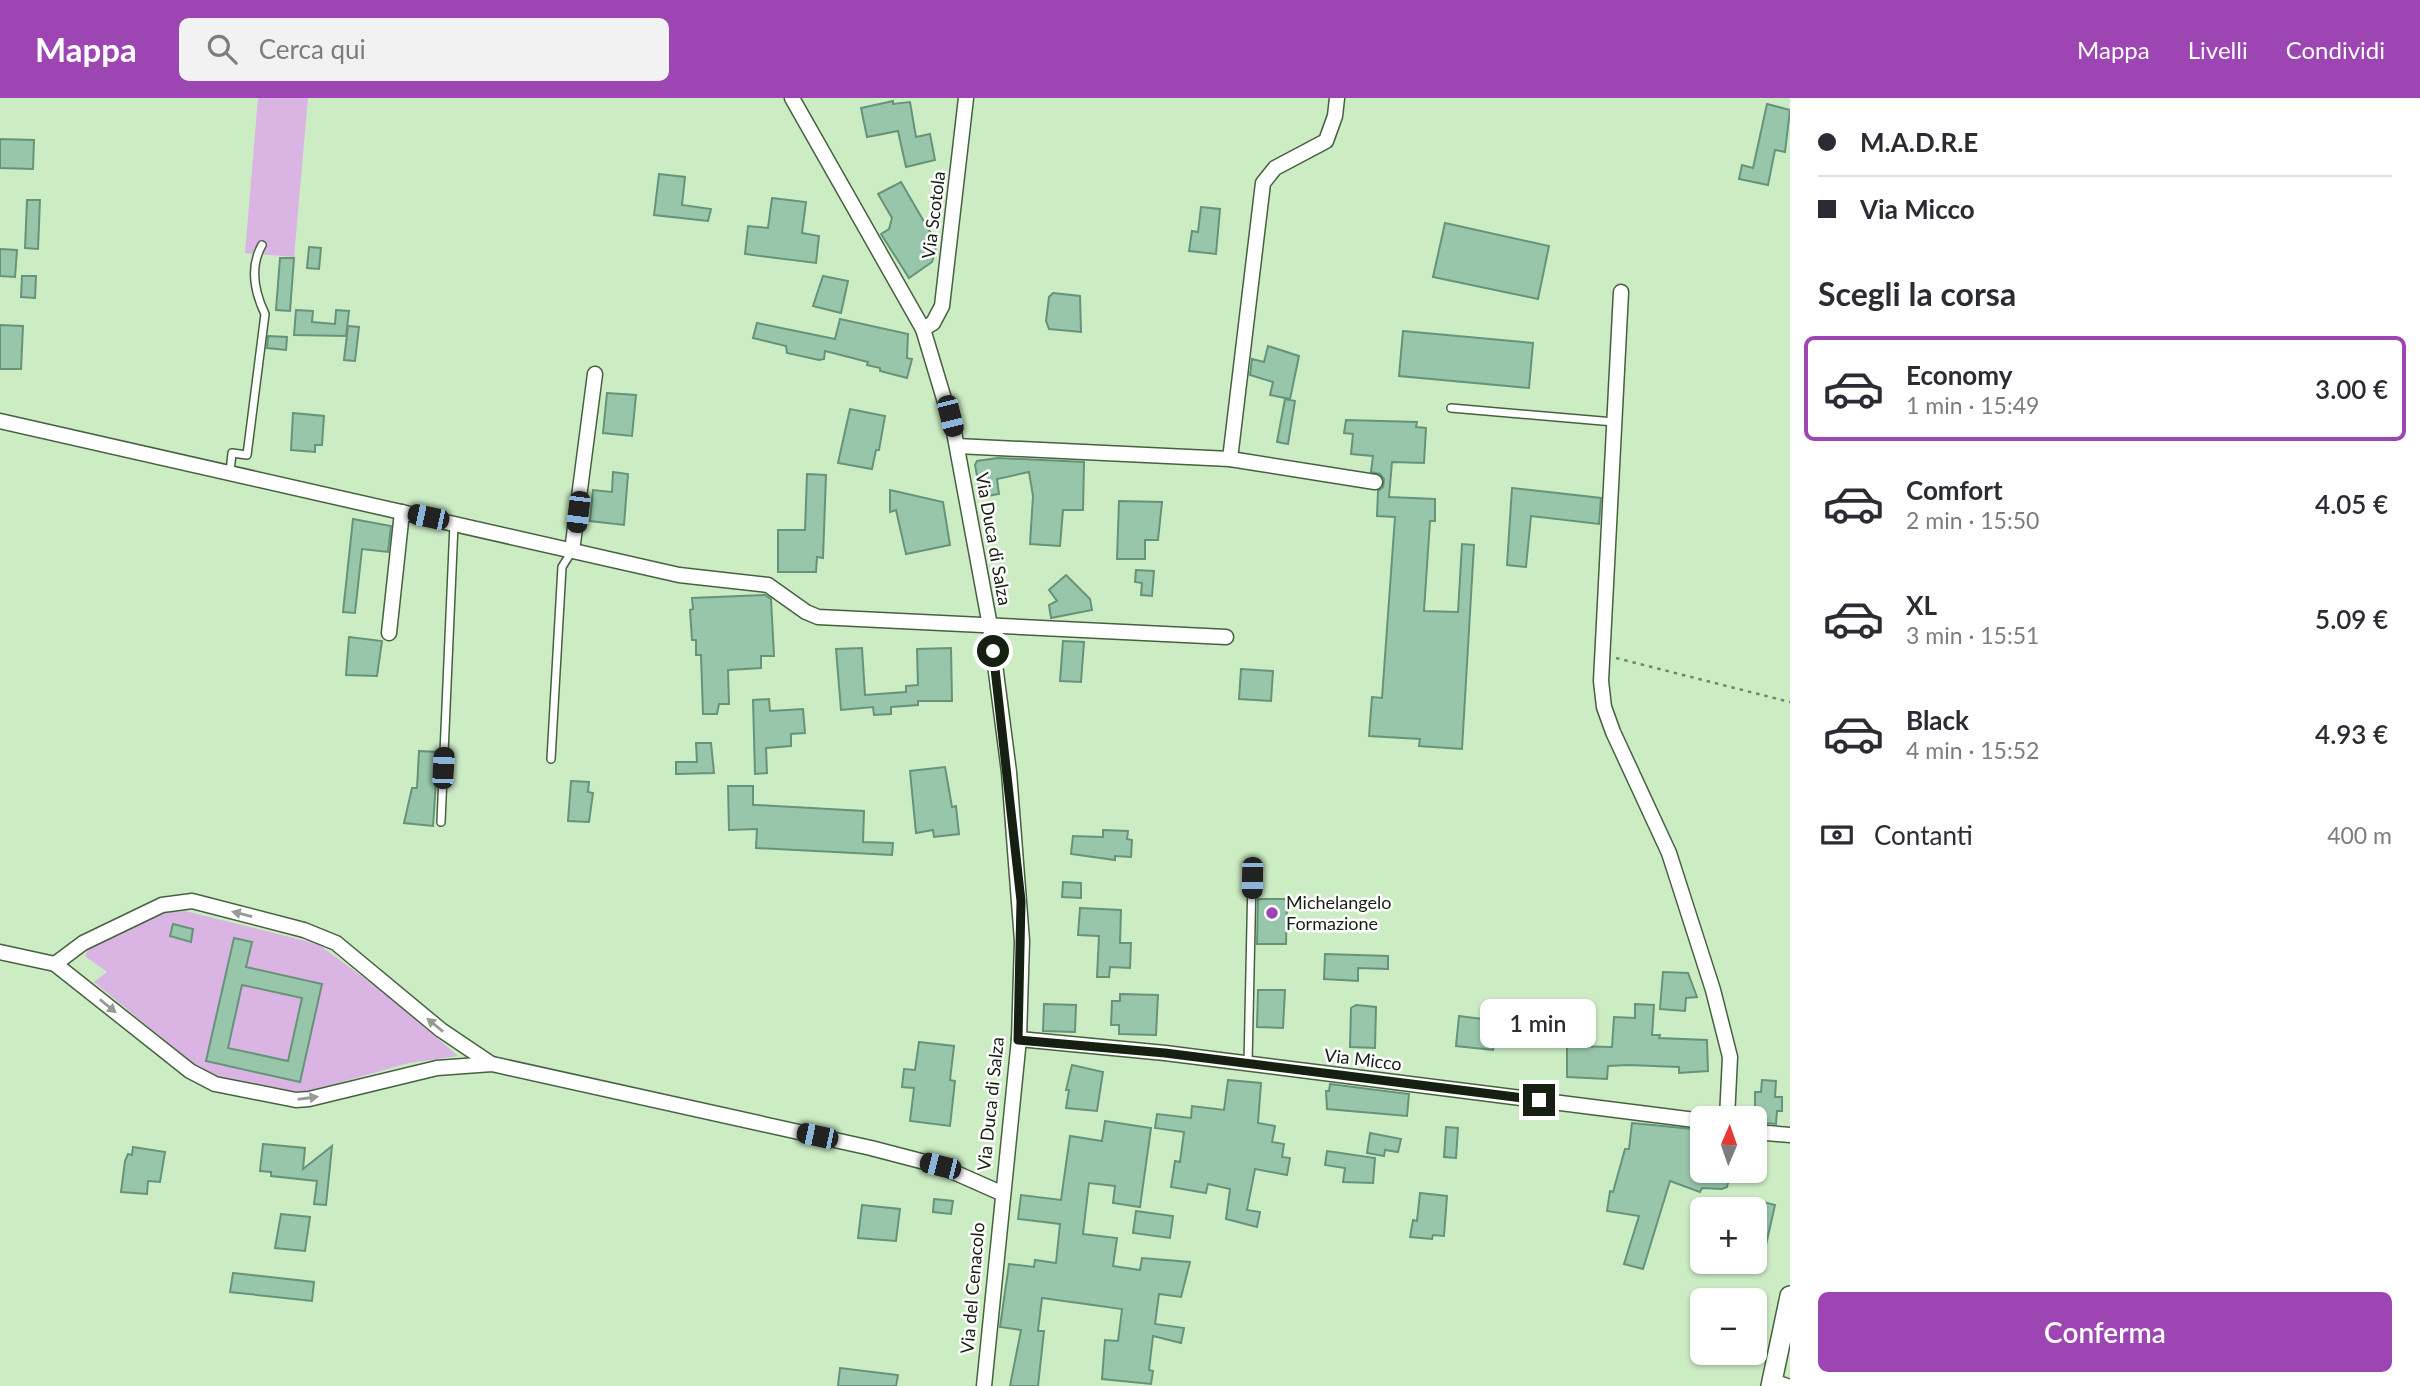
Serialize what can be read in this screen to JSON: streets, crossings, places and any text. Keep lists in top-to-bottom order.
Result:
{
  "streets": {
    "street": [
      "Via Scotola",
      "Via Duca di Salza",
      "Via Micco",
      "Via del Cenacolo"
    ]
  },
  "crossings": [
    ["Via Scotola", "Via Duca di Salza"],
    ["Via Duca di Salza", "Via Micco"],
    ["Via Duca di Salza", "Via del Cenacolo"]
  ],
  "places": ["Michelangelo Formazione"],
  "north": "top",
  "page": {
    "header": "Mappa",
    "search": "Cerca qui",
    "nav": ["Mappa", "Livelli", "Condividi"],
    "banner": ["M.A.D.R.E", "Via Micco"],
    "heading": "Scegli la corsa",
    "list": [
      {
        "name": "Economy",
        "note": "1 min · 15:49",
        "value": "3.00 €"
      },
      {
        "name": "Comfort",
        "note": "2 min · 15:50",
        "value": "4.05 €"
      },
      {
        "name": "XL",
        "note": "3 min · 15:51",
        "value": "5.09 €"
      },
      {
        "name": "Black",
        "note": "4 min · 15:52",
        "value": "4.93 €"
      }
    ],
    "pay": ["Contanti", "400 m"],
    "bubble": "1 min",
    "map_buttons": ["+", "−"],
    "buttons": "Conferma"
  }
}
